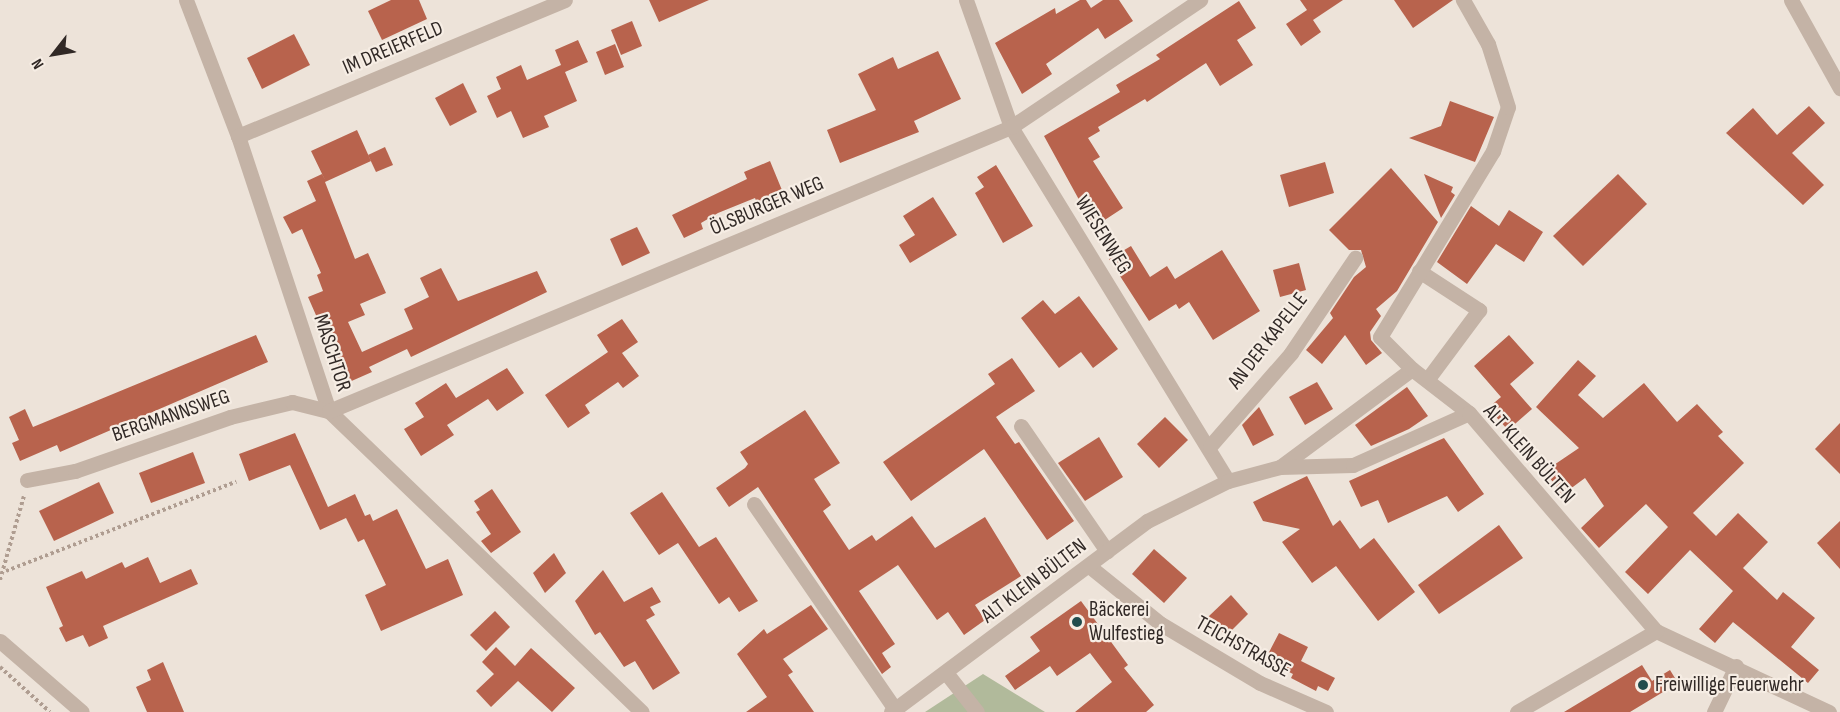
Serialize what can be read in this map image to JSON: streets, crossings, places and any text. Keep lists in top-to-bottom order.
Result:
{
  "streets": {
    "street": [
      "IM DREIERFELD",
      "ÖLSBURGER WEG",
      "WIESENWEG",
      "AN DER KAPELLE",
      "MASCHTOR",
      "BERGMANNSWEG",
      "ALT KLEIN BÜLTEN",
      "TEICHSTRASSE"
    ]
  },
  "crossings": [
    ["IM DREIERFELD", "MASCHTOR"],
    ["ÖLSBURGER WEG", "WIESENWEG"],
    ["ÖLSBURGER WEG", "MASCHTOR"],
    ["ÖLSBURGER WEG", "BERGMANNSWEG"],
    ["WIESENWEG", "AN DER KAPELLE"],
    ["WIESENWEG", "ALT KLEIN BÜLTEN"],
    ["MASCHTOR", "BERGMANNSWEG"],
    ["ALT KLEIN BÜLTEN", "TEICHSTRASSE"]
  ],
  "places": ["Bäckerei Wulfestieg", "Freiwillige Feuerwehr"],
  "north": "bottom left"
}
